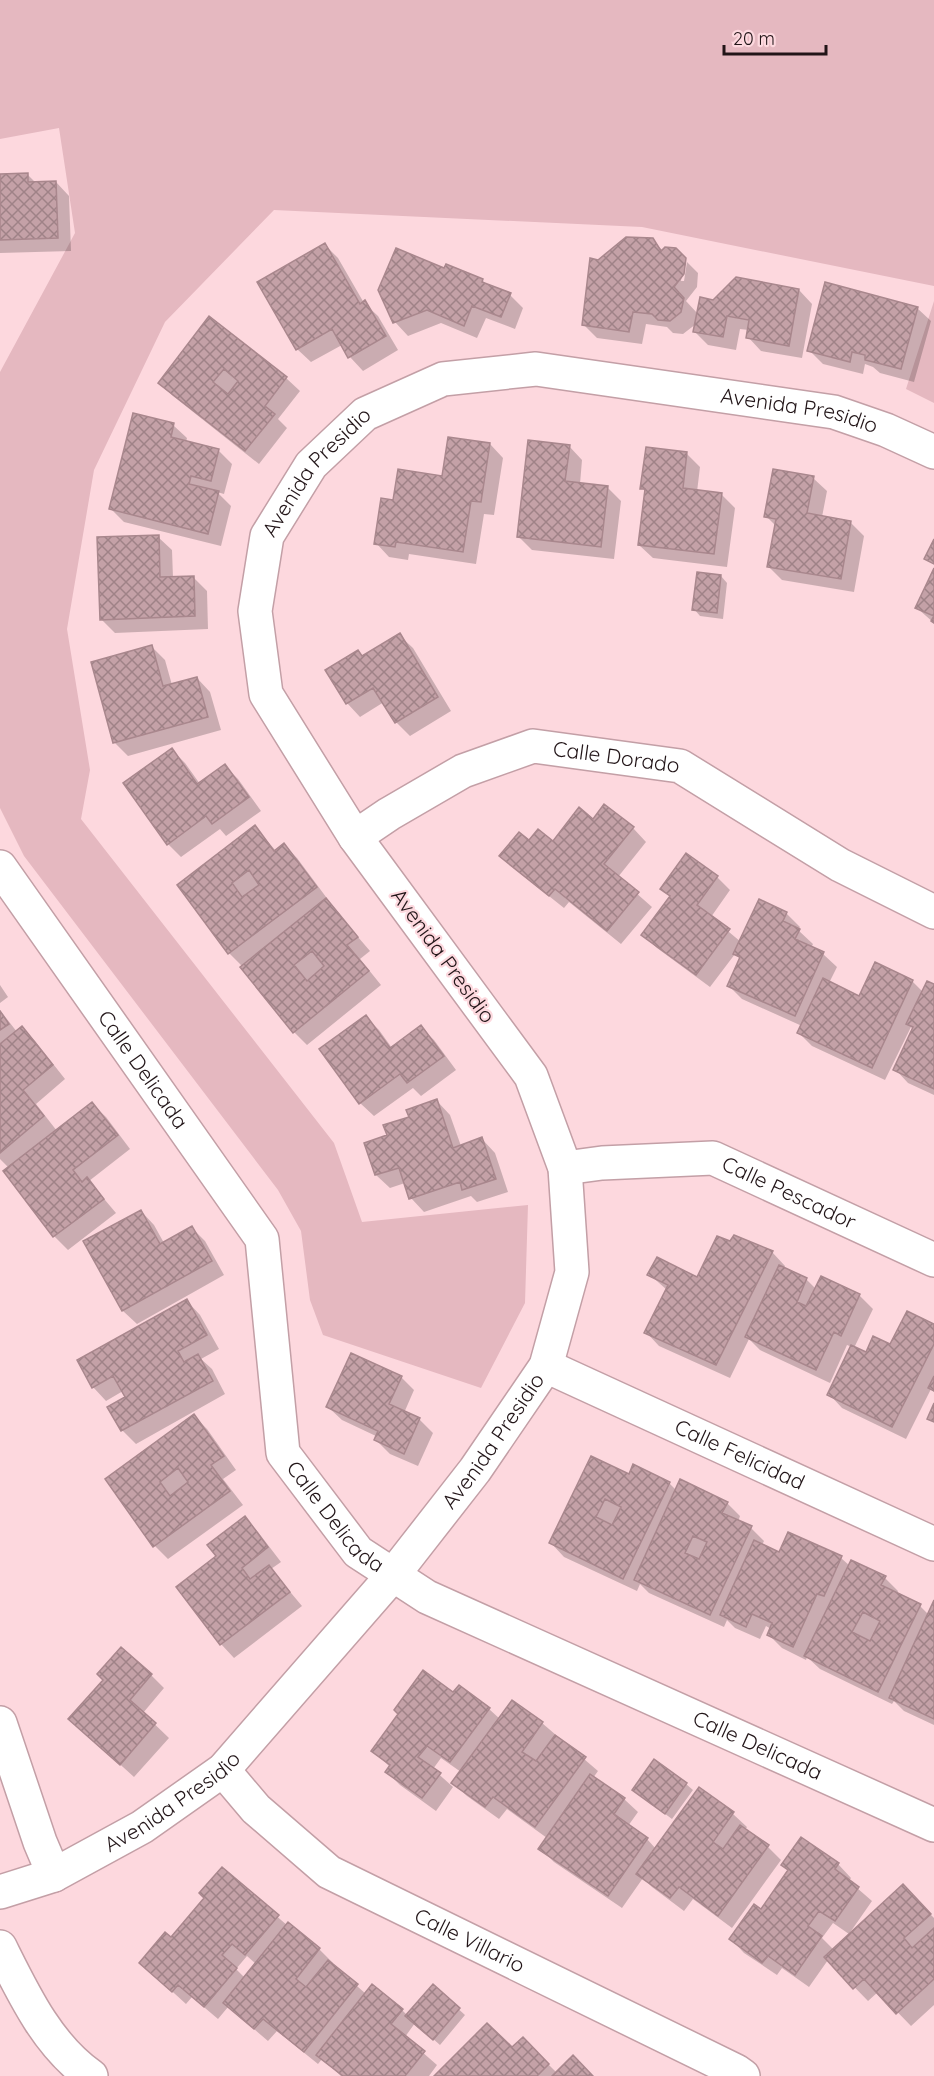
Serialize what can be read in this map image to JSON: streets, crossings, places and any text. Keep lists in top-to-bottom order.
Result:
{
  "streets": {
    "street": [
      "Avenida Presidio",
      "Calle Dorado",
      "Calle Delicada",
      "Calle Pescador",
      "Calle Felicidad",
      "Calle Villario"
    ]
  },
  "crossings": [
    ["Avenida Presidio", "Calle Dorado"],
    ["Avenida Presidio", "Calle Delicada"],
    ["Avenida Presidio", "Calle Pescador"],
    ["Avenida Presidio", "Calle Felicidad"],
    ["Avenida Presidio", "Calle Villario"]
  ],
  "scale_bar": "20 m"
}
